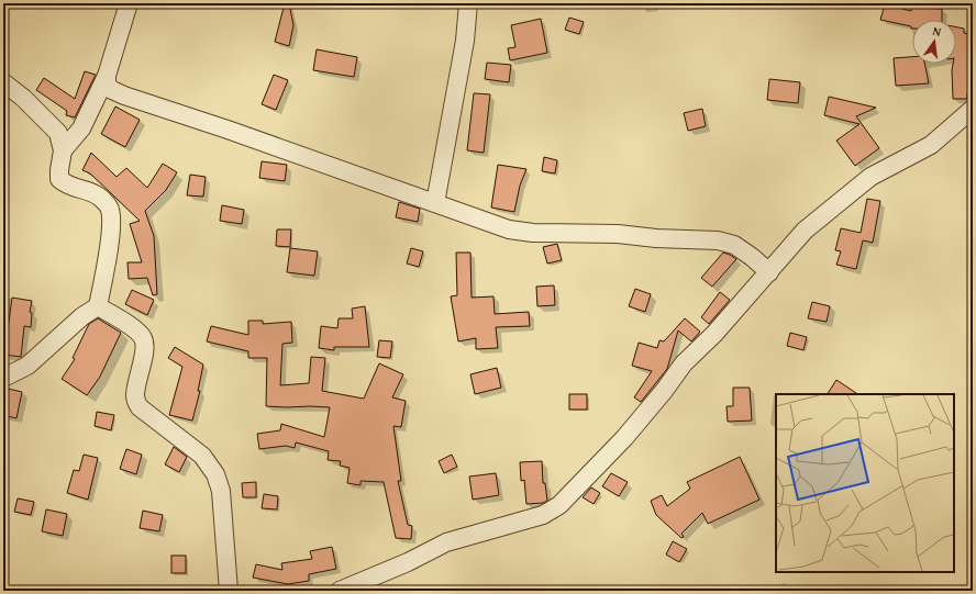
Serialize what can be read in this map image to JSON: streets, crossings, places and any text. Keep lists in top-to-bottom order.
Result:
{
  "north": "top"
}
